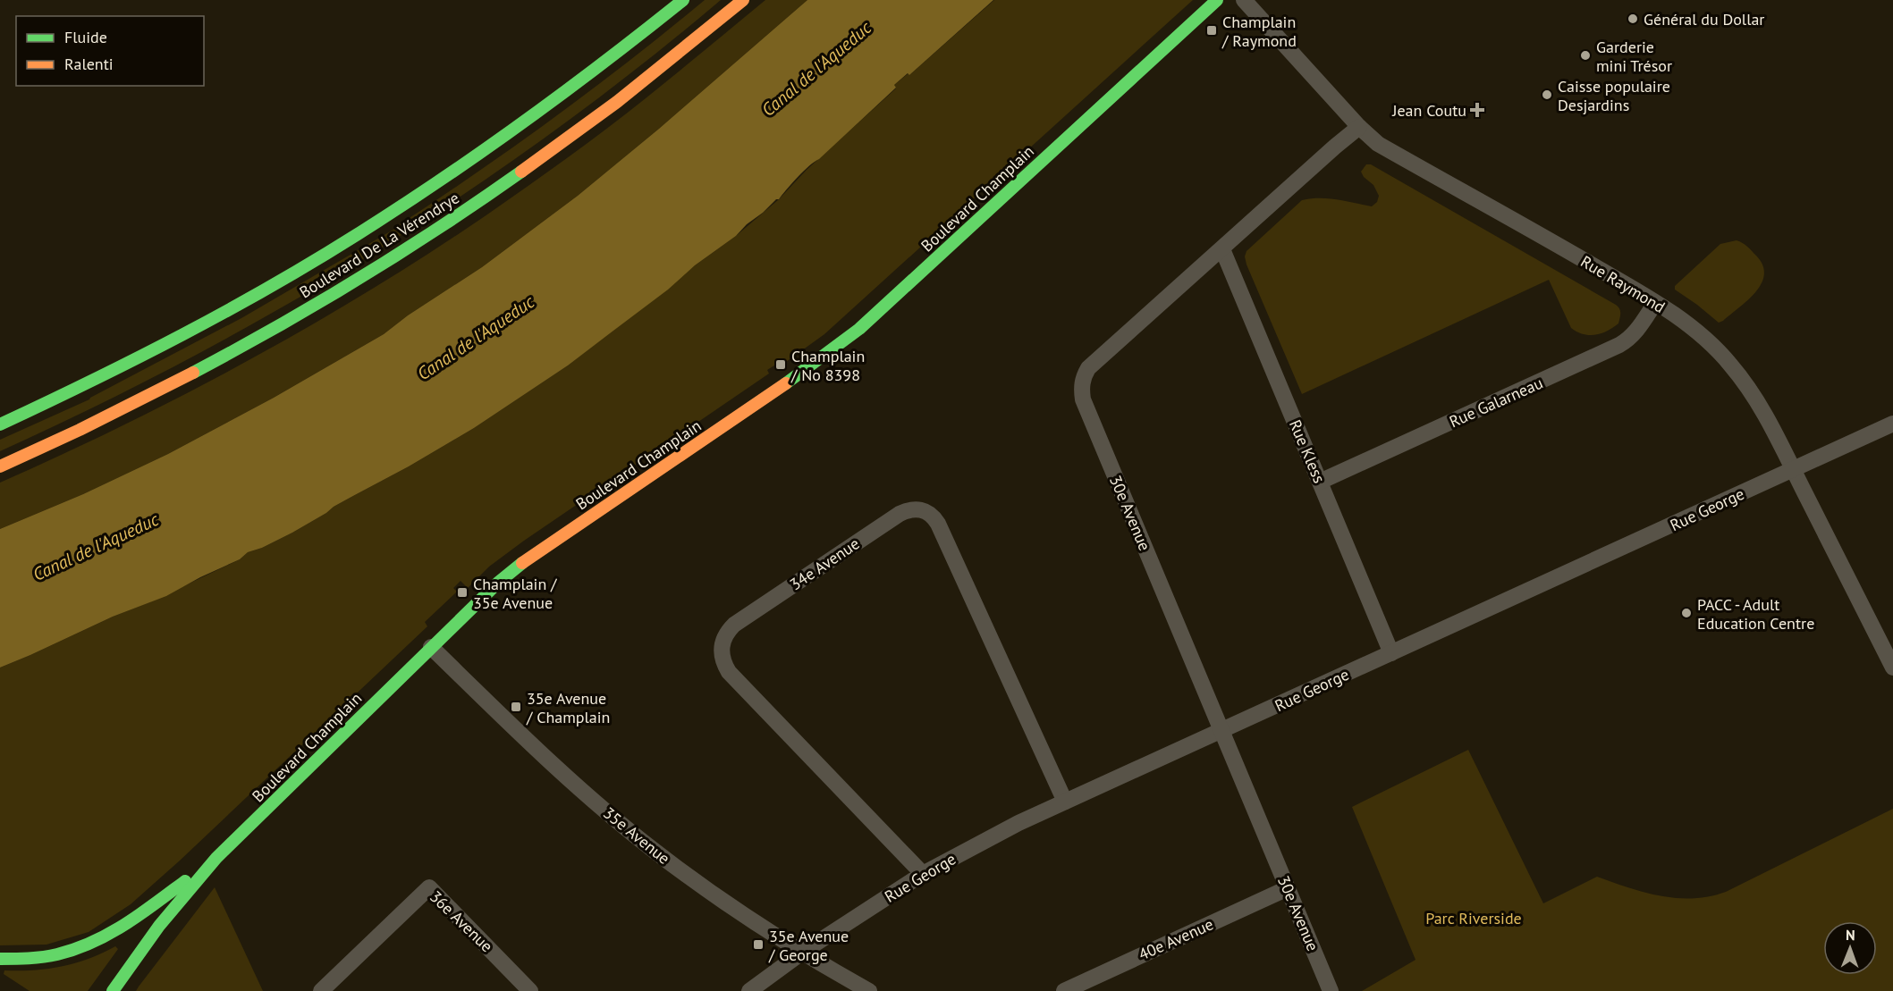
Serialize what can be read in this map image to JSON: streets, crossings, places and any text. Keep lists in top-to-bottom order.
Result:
{
  "streets": {
    "main road": ["Boulevard Champlain", "Boulevard De La Vérendrye"],
    "street": [
      "Rue Raymond",
      "Rue Galarneau",
      "Rue Kless",
      "Rue George",
      "30e Avenue",
      "34e Avenue",
      "35e Avenue",
      "36e Avenue",
      "40e Avenue"
    ]
  },
  "crossings": [
    ["Boulevard Champlain", "35e Avenue"],
    ["Rue Raymond", "Rue Galarneau"],
    ["Rue Raymond", "Rue George"],
    ["Rue Raymond", "30e Avenue"],
    ["Rue Galarneau", "Rue Kless"],
    ["Rue Kless", "Rue George"],
    ["Rue Kless", "30e Avenue"],
    ["Rue George", "30e Avenue"],
    ["Rue George", "34e Avenue"],
    ["Rue George", "35e Avenue"],
    ["30e Avenue", "40e Avenue"]
  ],
  "water": ["Canal de l'Aqueduc"],
  "parks": ["Parc Riverside"],
  "places": {
    "other": [
      "Général du Dollar",
      "Garderie mini Trésor",
      "Caisse populaire Desjardins",
      "PACC - Adult Education Centre"
    ],
    "transit": [
      "Champlain / Raymond",
      "Champlain / No 8398",
      "Champlain / 35e Avenue",
      "35e Avenue / Champlain",
      "35e Avenue / George"
    ],
    "health": ["Jean Coutu"]
  },
  "legend": ["Fluide", "Ralenti"],
  "north": "top"
}
